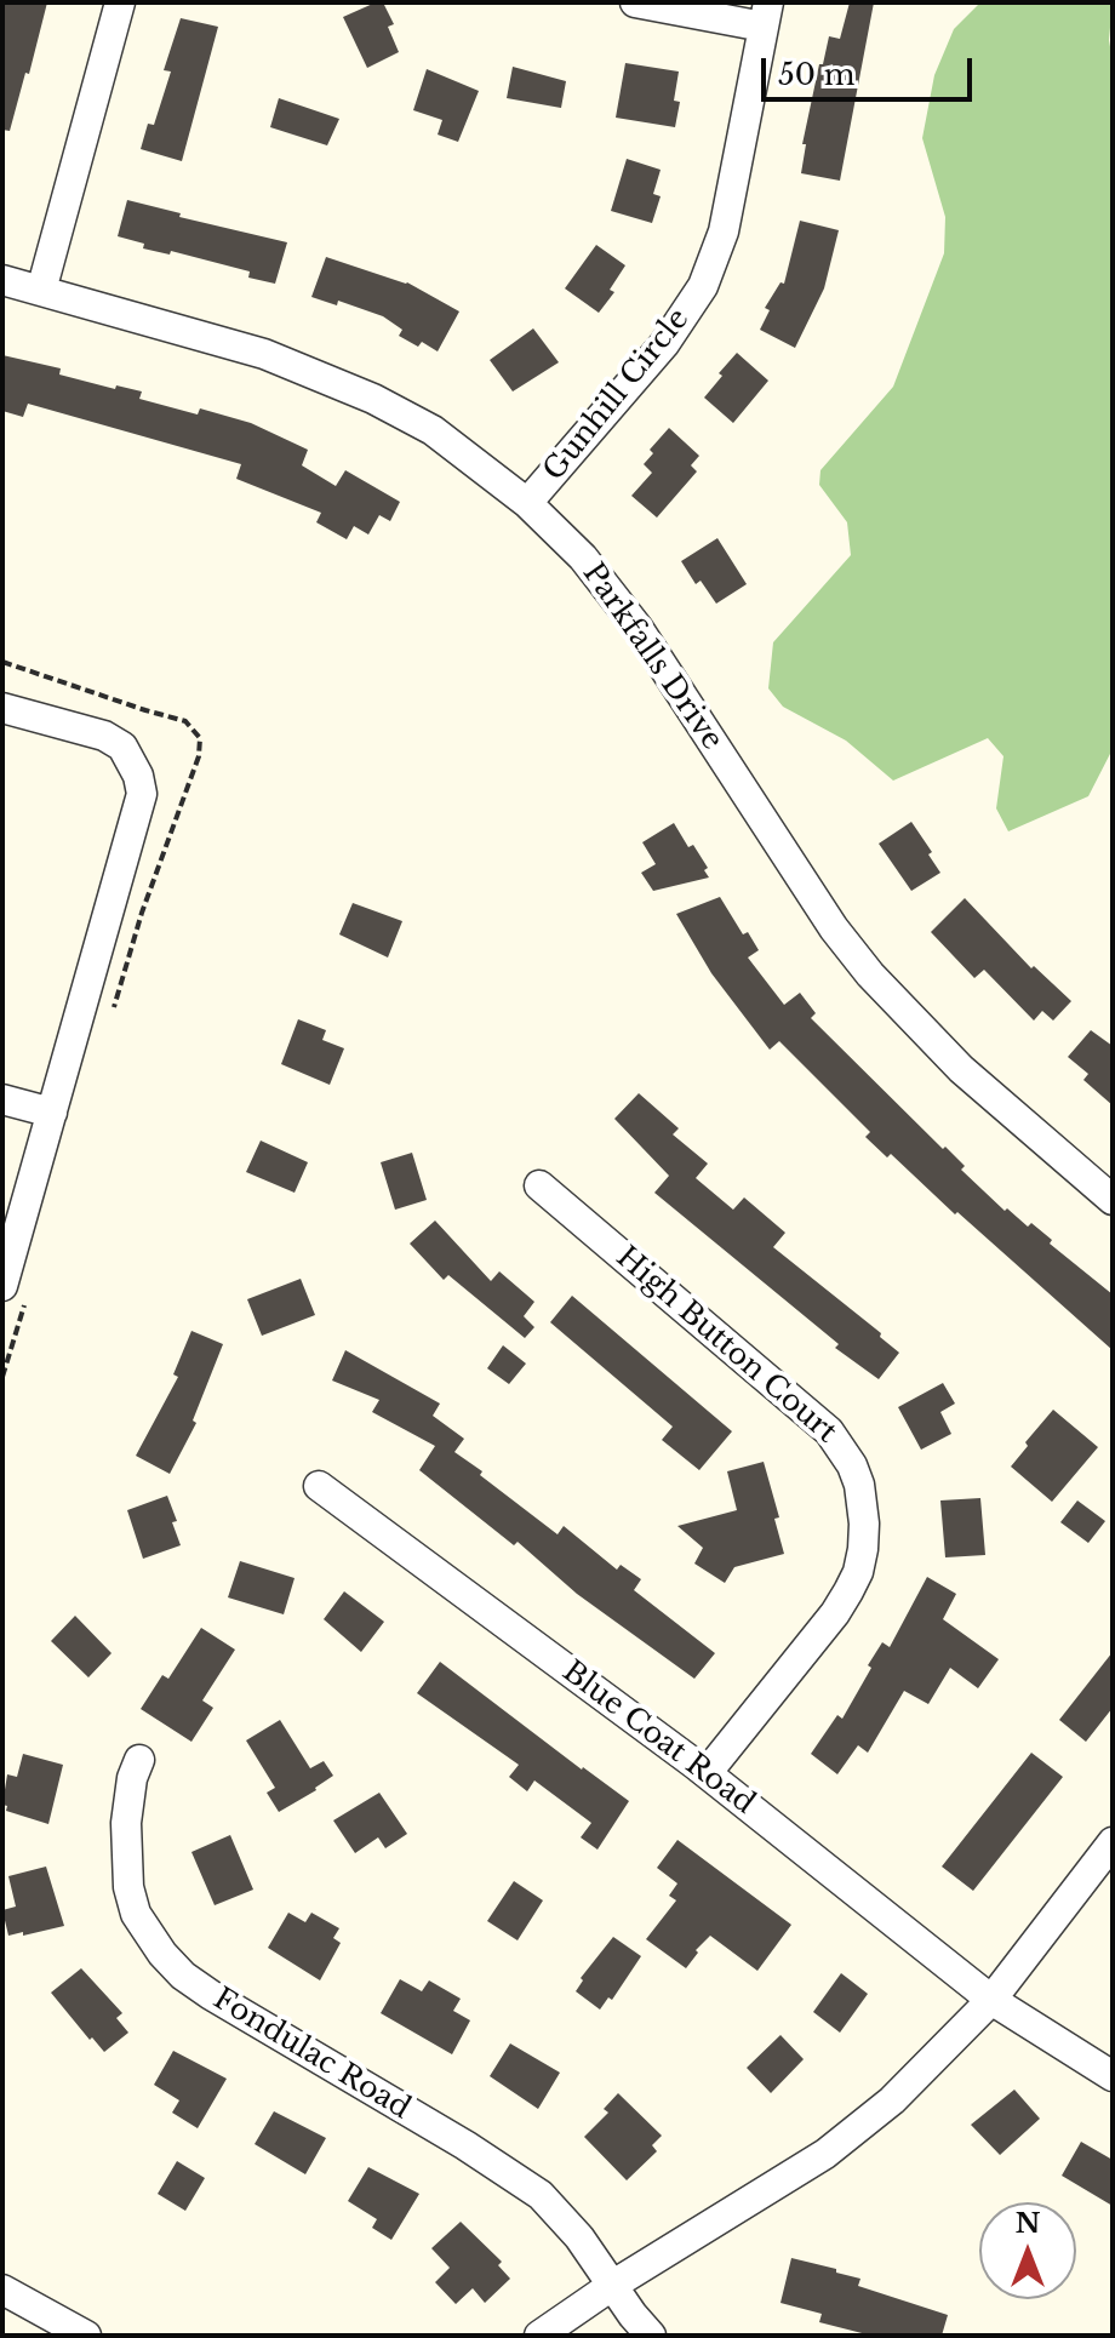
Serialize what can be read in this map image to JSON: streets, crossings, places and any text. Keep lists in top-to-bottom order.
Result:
{
  "streets": {
    "street": [
      "Gunhill Circle",
      "Parkfalls Drive",
      "High Button Court",
      "Blue Coat Road",
      "Fondulac Road"
    ]
  },
  "crossings": [
    ["Gunhill Circle", "Parkfalls Drive"],
    ["High Button Court", "Blue Coat Road"]
  ],
  "scale_bar": "50 m",
  "north": "top"
}
